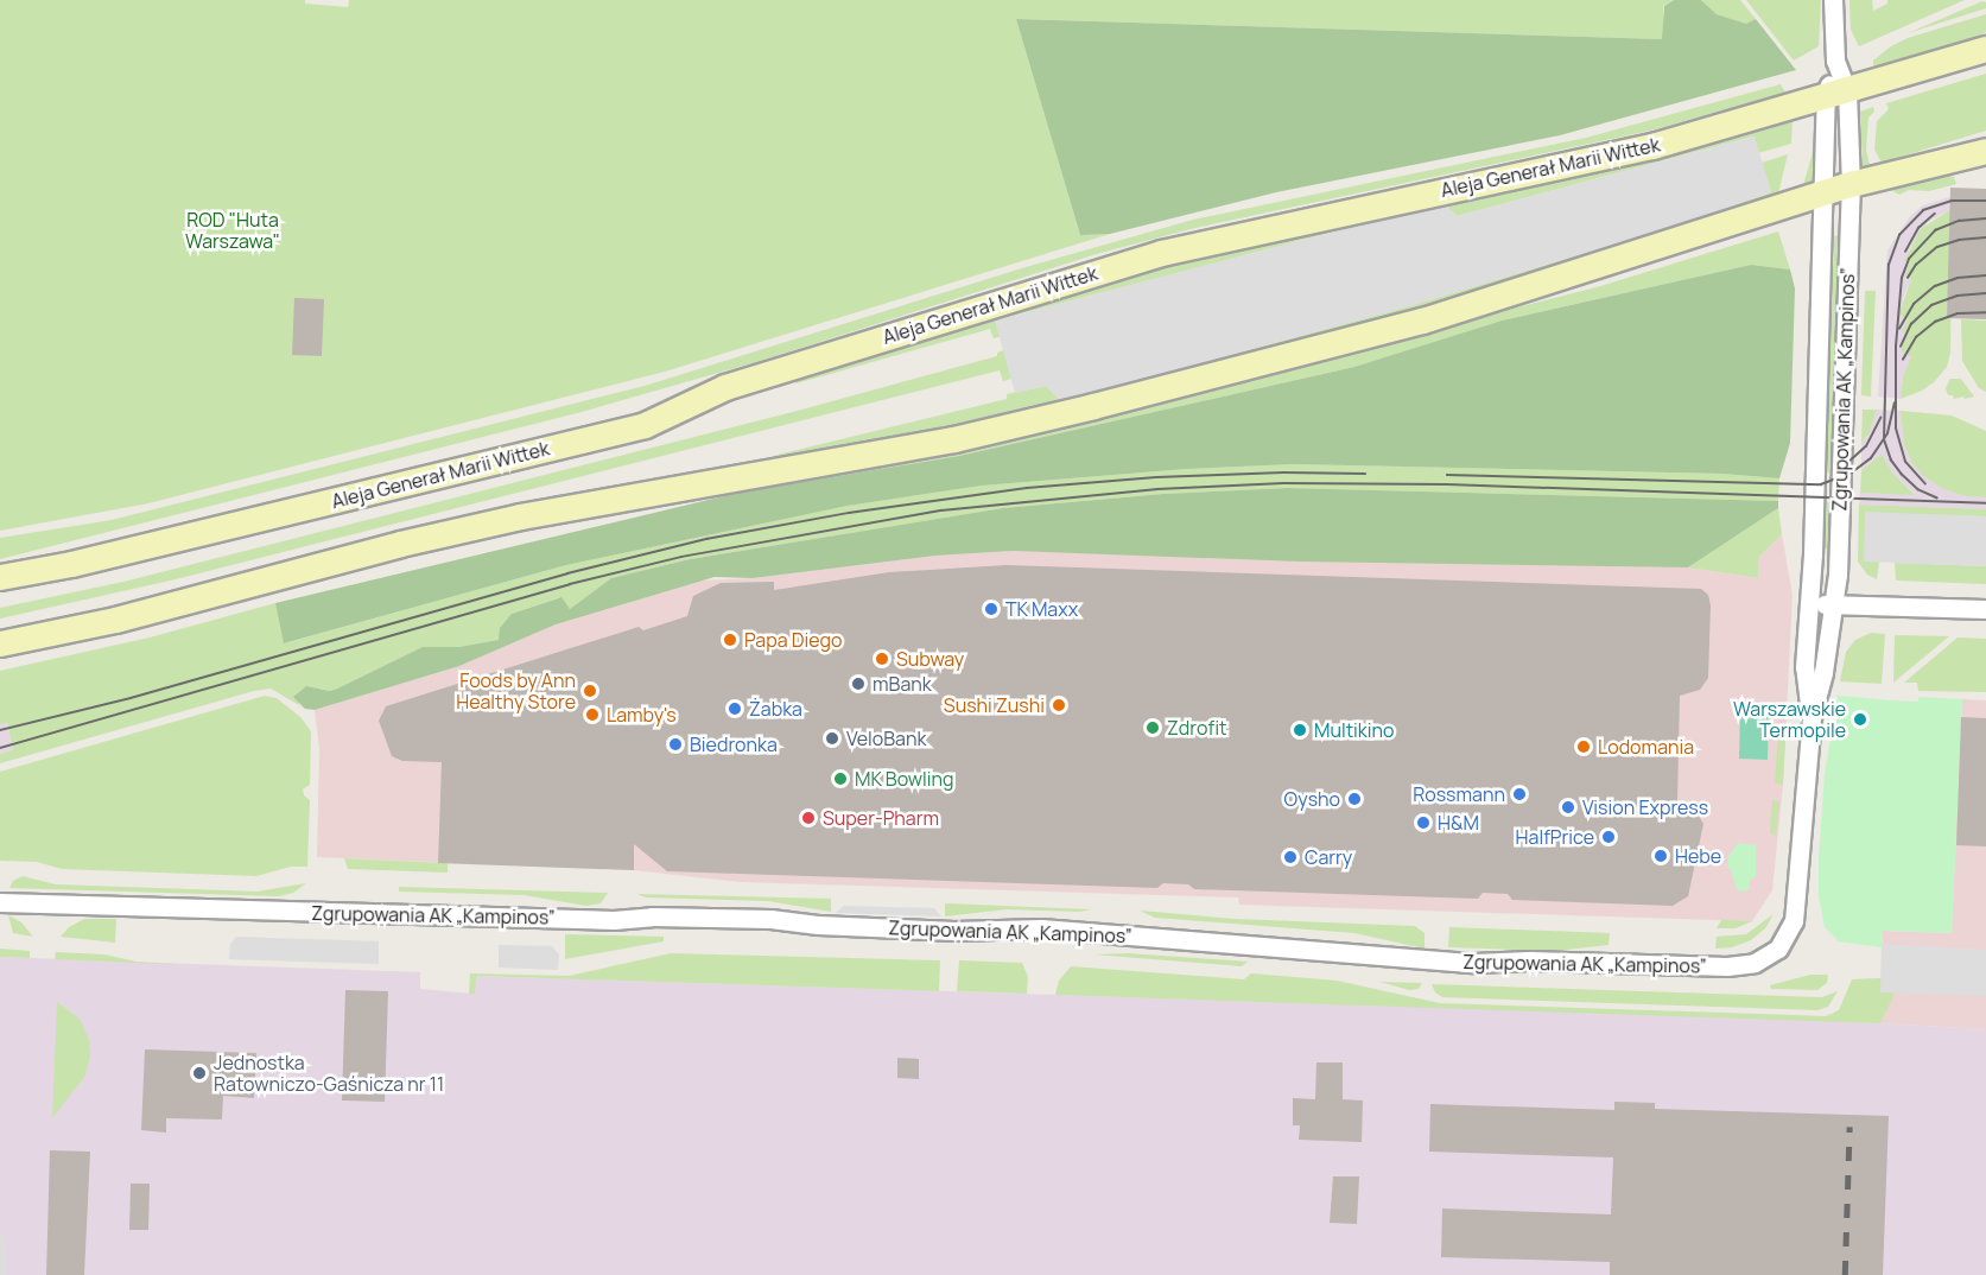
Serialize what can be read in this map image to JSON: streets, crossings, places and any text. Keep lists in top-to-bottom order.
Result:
{
  "streets": {
    "main road": ["Aleja Generał Marii Wittek"],
    "street": ["Zgrupowania AK „Kampinos”"]
  },
  "crossings": [
    ["Aleja Generał Marii Wittek", "Zgrupowania AK „Kampinos”"]
  ],
  "parks": ["ROD \"Huta Warszawa\""],
  "places": [
    "TK Maxx",
    "Papa Diego",
    "Subway",
    "mBank",
    "Foods by Ann Healthy Store",
    "Sushi Zushi",
    "Żabka",
    "Lamby's",
    "Warszawskie Termopile",
    "Zdrofit",
    "Multikino",
    "VeloBank",
    "Biedronka",
    "Lodomania",
    "MK Bowling",
    "Rossmann",
    "Oysho",
    "Vision Express",
    "Super-Pharm",
    "H&M",
    "HalfPrice",
    "Hebe",
    "Carry",
    "Jednostka Ratowniczo-Gaśnicza nr 11"
  ]
}
